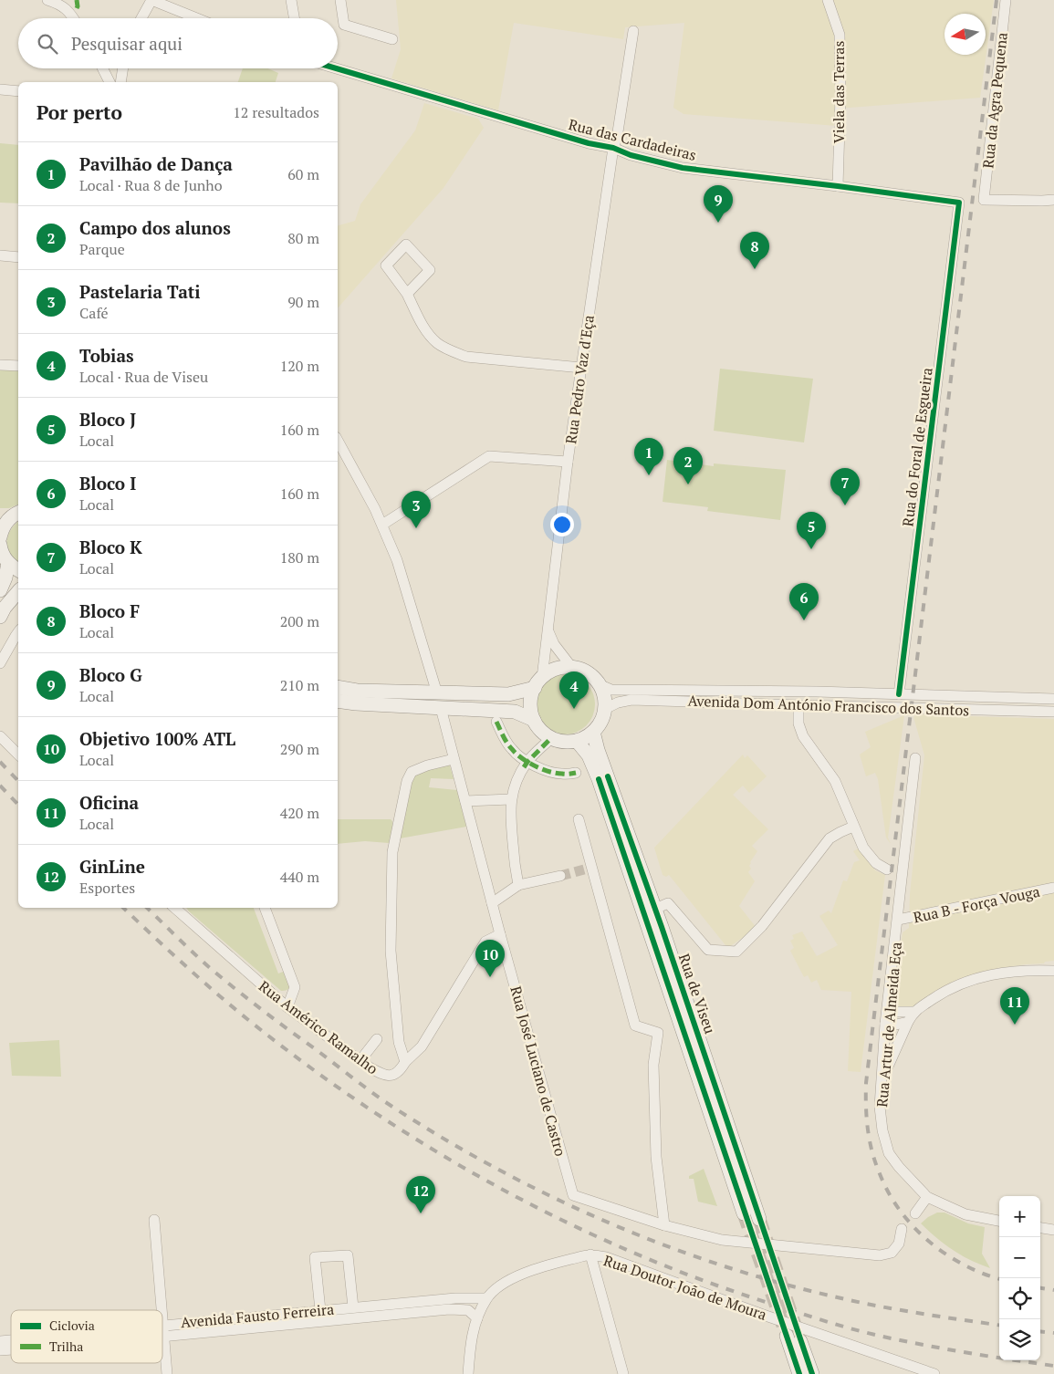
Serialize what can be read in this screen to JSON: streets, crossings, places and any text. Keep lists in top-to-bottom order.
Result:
{
  "streets": {
    "main road": ["Rua de Viseu"],
    "street": [
      "Viela das Terras",
      "Rua da Agra Pequena",
      "Rua das Cardadeiras",
      "Rua Pedro Vaz d'Eça",
      "Rua do Foral de Esgueira",
      "Avenida Dom António Francisco dos Santos",
      "Rua B - Força Vouga",
      "Rua Artur de Almeida Eça",
      "Rua Américo Ramalho",
      "Rua José Luciano de Castro",
      "Rua Doutor João de Moura",
      "Avenida Fausto Ferreira"
    ]
  },
  "crossings": [
    ["Viela das Terras", "Rua das Cardadeiras"],
    ["Rua das Cardadeiras", "Rua Pedro Vaz d'Eça"],
    ["Rua das Cardadeiras", "Rua do Foral de Esgueira"],
    ["Rua do Foral de Esgueira", "Avenida Dom António Francisco dos Santos"],
    ["Avenida Dom António Francisco dos Santos", "Rua de Viseu"],
    ["Rua B - Força Vouga", "Rua Artur de Almeida Eça"]
  ],
  "legend": ["Ciclovia", "Trilha"],
  "north": "left",
  "page": {
    "search": "Pesquisar aqui",
    "heading": ["Por perto", "12 resultados"],
    "list": [
      {
        "mark": "1",
        "name": "Pavilhão de Dança",
        "note": "Local · Rua 8 de Junho",
        "value": "60 m"
      },
      {
        "mark": "2",
        "name": "Campo dos alunos",
        "note": "Parque",
        "value": "80 m"
      },
      {
        "mark": "3",
        "name": "Pastelaria Tati",
        "note": "Café",
        "value": "90 m"
      },
      {
        "mark": "4",
        "name": "Tobias",
        "note": "Local · Rua de Viseu",
        "value": "120 m"
      },
      {
        "mark": "5",
        "name": "Bloco J",
        "note": "Local",
        "value": "160 m"
      },
      {
        "mark": "6",
        "name": "Bloco I",
        "note": "Local",
        "value": "160 m"
      },
      {
        "mark": "7",
        "name": "Bloco K",
        "note": "Local",
        "value": "180 m"
      },
      {
        "mark": "8",
        "name": "Bloco F",
        "note": "Local",
        "value": "200 m"
      },
      {
        "mark": "9",
        "name": "Bloco G",
        "note": "Local",
        "value": "210 m"
      },
      {
        "mark": "10",
        "name": "Objetivo 100% ATL",
        "note": "Local",
        "value": "290 m"
      },
      {
        "mark": "11",
        "name": "Oficina",
        "note": "Local",
        "value": "420 m"
      },
      {
        "mark": "12",
        "name": "GinLine",
        "note": "Esportes",
        "value": "440 m"
      }
    ],
    "pins": [
      "9",
      "8",
      "1",
      "2",
      "7",
      "3",
      "5",
      "6",
      "4",
      "10",
      "11",
      "12"
    ],
    "map_buttons": ["+", "−"]
  }
}
